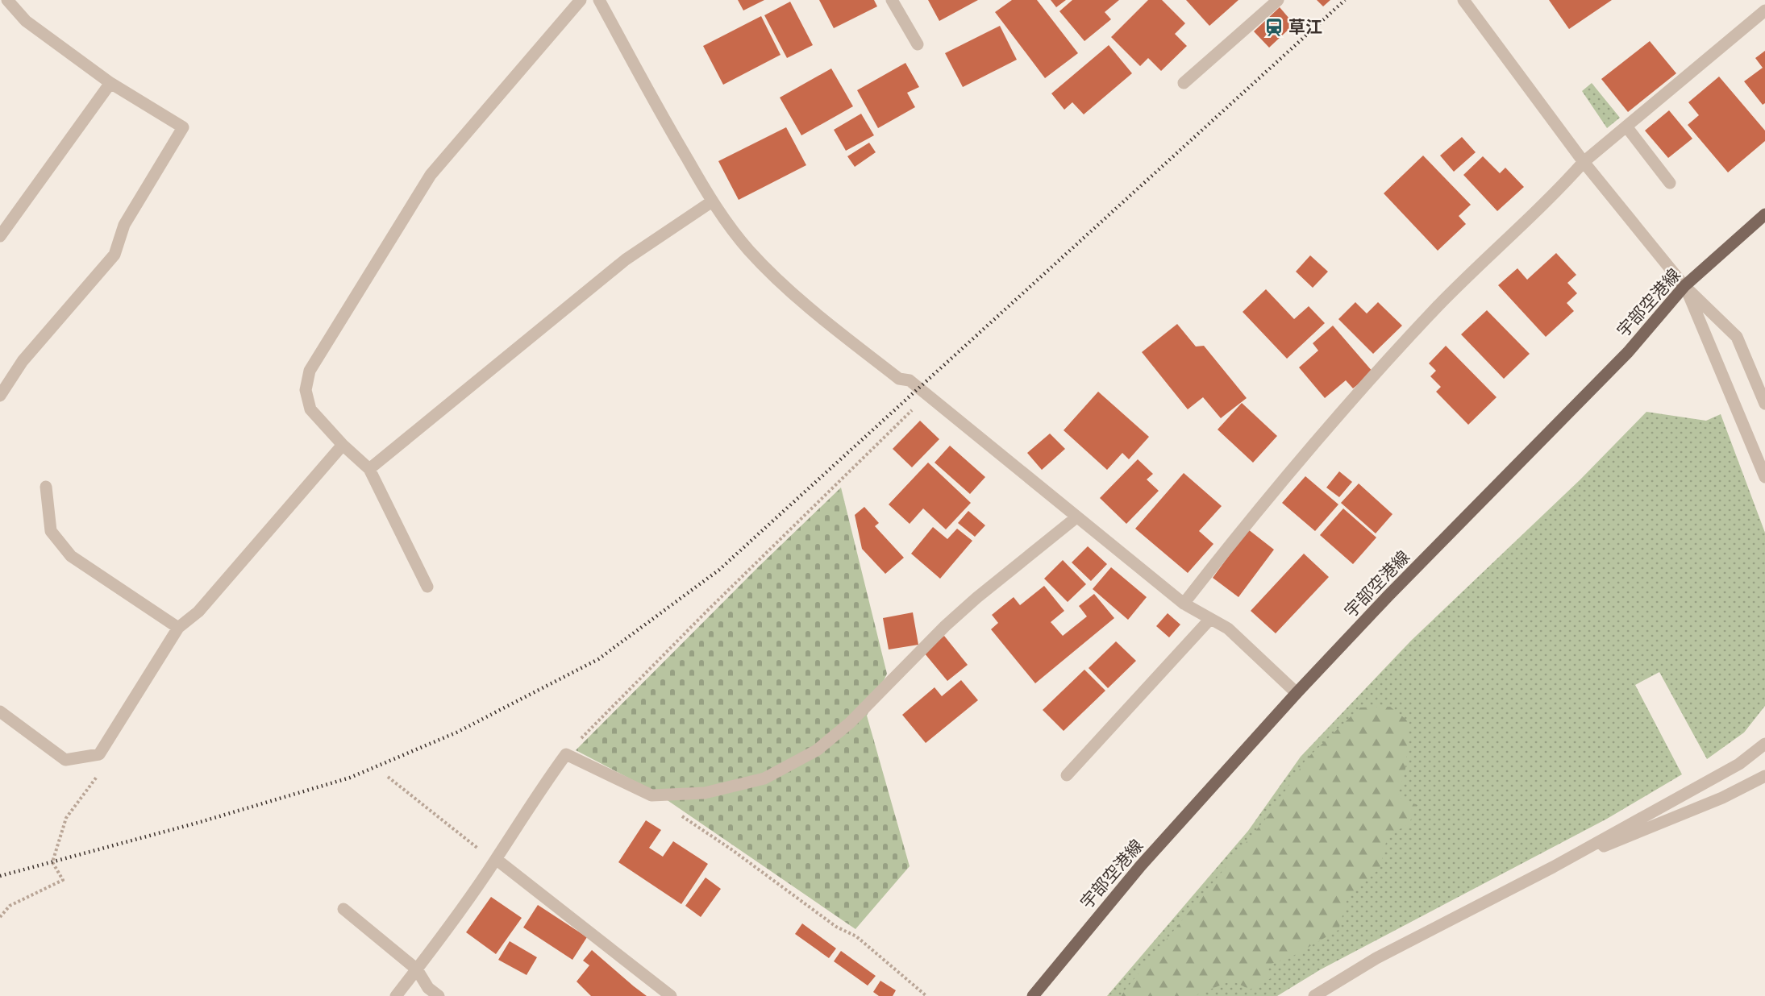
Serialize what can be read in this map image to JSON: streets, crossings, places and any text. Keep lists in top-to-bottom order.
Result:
{
  "streets": {
    "main road": ["宇部空港線"]
  },
  "places": {
    "station": ["草江"]
  }
}
